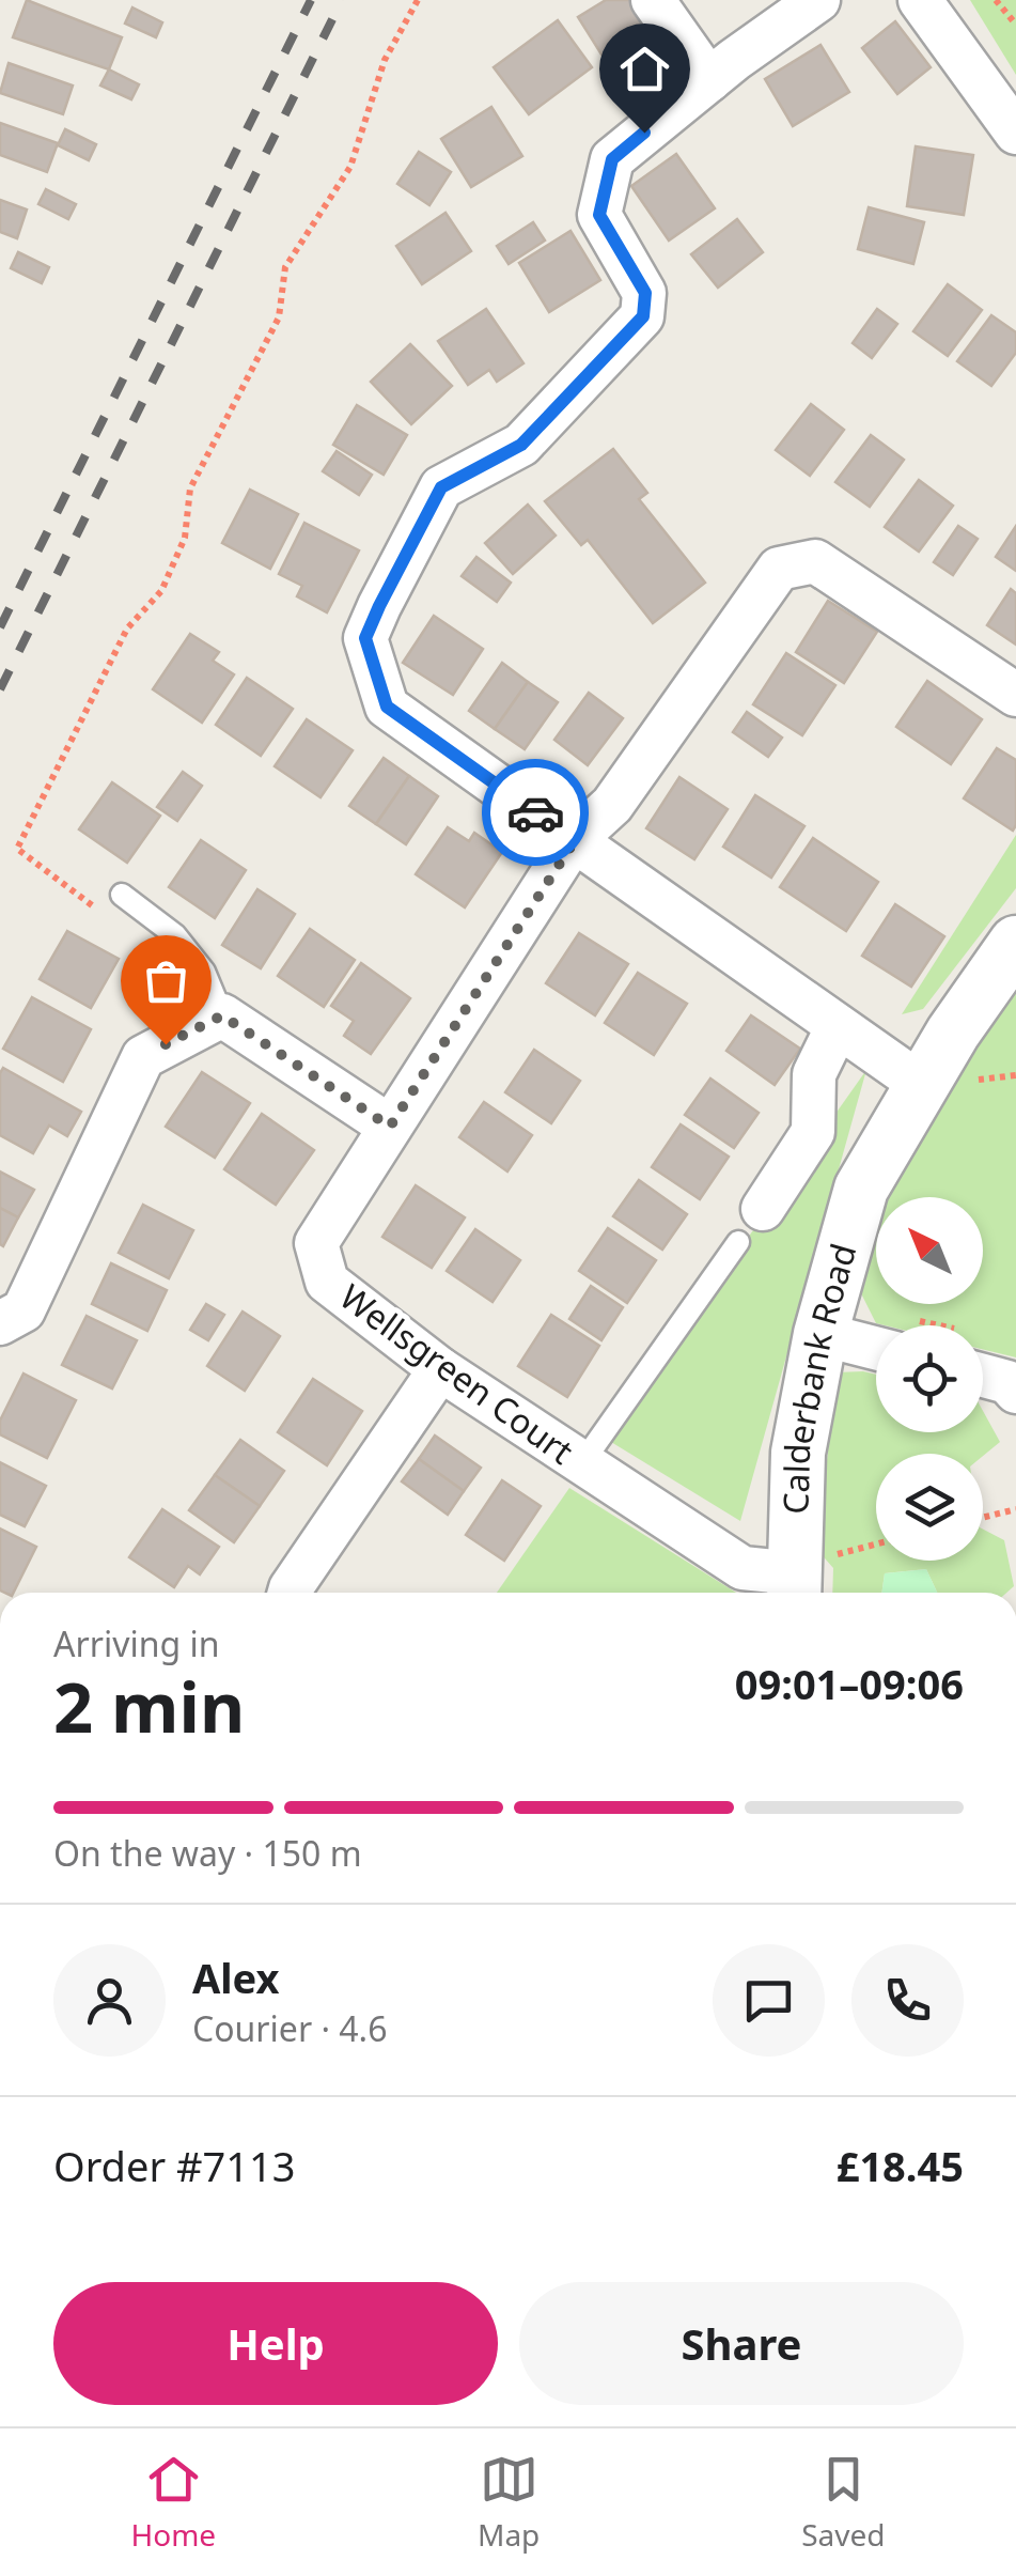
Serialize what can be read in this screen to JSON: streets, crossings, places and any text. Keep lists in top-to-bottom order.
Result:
{
  "streets": {
    "street": ["Wellsgreen Court", "Calderbank Road"]
  },
  "crossings": [
    ["Wellsgreen Court", "Calderbank Road"]
  ],
  "north": "top left",
  "page": {
    "heading": ["2 min", "Arriving in", "09:01–09:06"],
    "panel": [
      "Alex",
      "Courier · 4.6",
      "Order #7113",
      "£18.45"
    ],
    "bar": "On the way · 150 m",
    "buttons": ["Help", "Share"],
    "tabs": ["Home", "Map", "Saved"]
  }
}
